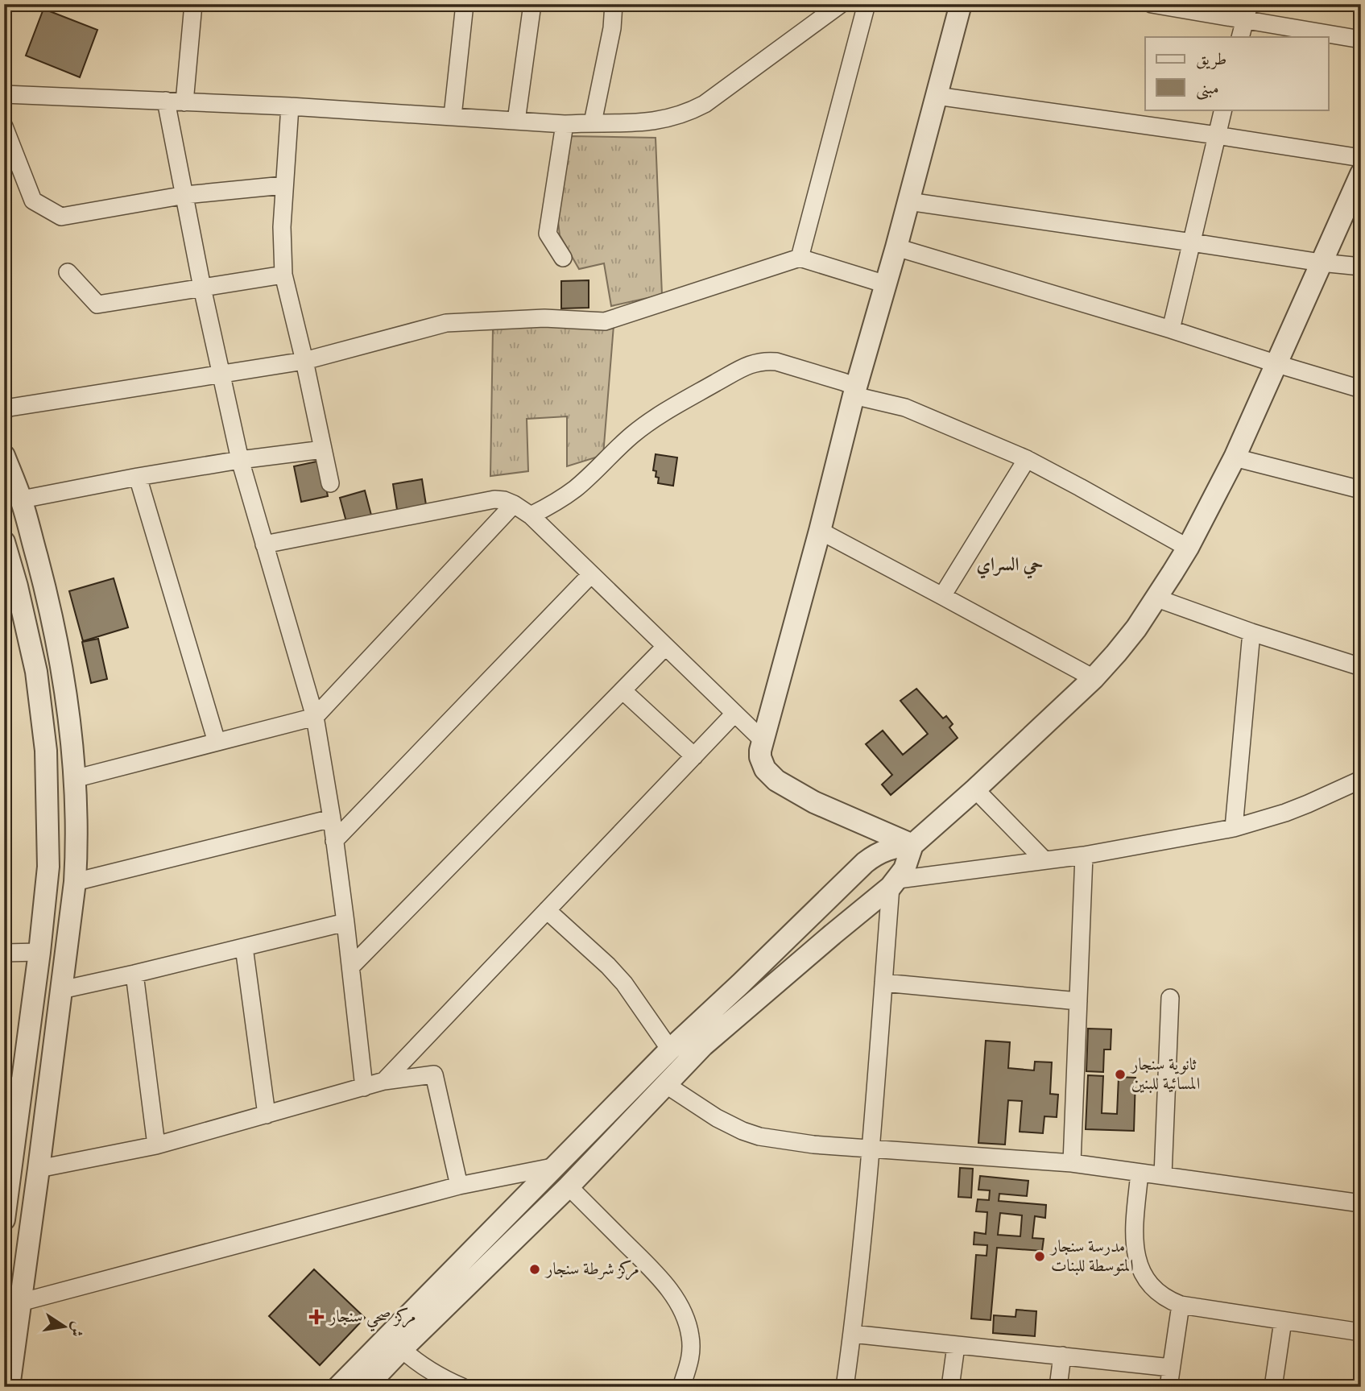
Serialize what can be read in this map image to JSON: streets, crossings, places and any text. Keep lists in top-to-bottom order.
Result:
{
  "districts": ["حي السراي"],
  "places": {
    "other": ["ثانوية سنجار المسائية للبنين", "مدرسة سنجار المتوسطة للبنات", "مركز شرطة سنجار"],
    "health": ["مركز صحي سنجار"]
  },
  "legend": ["طريق", "مبنى"],
  "north": "right"
}
